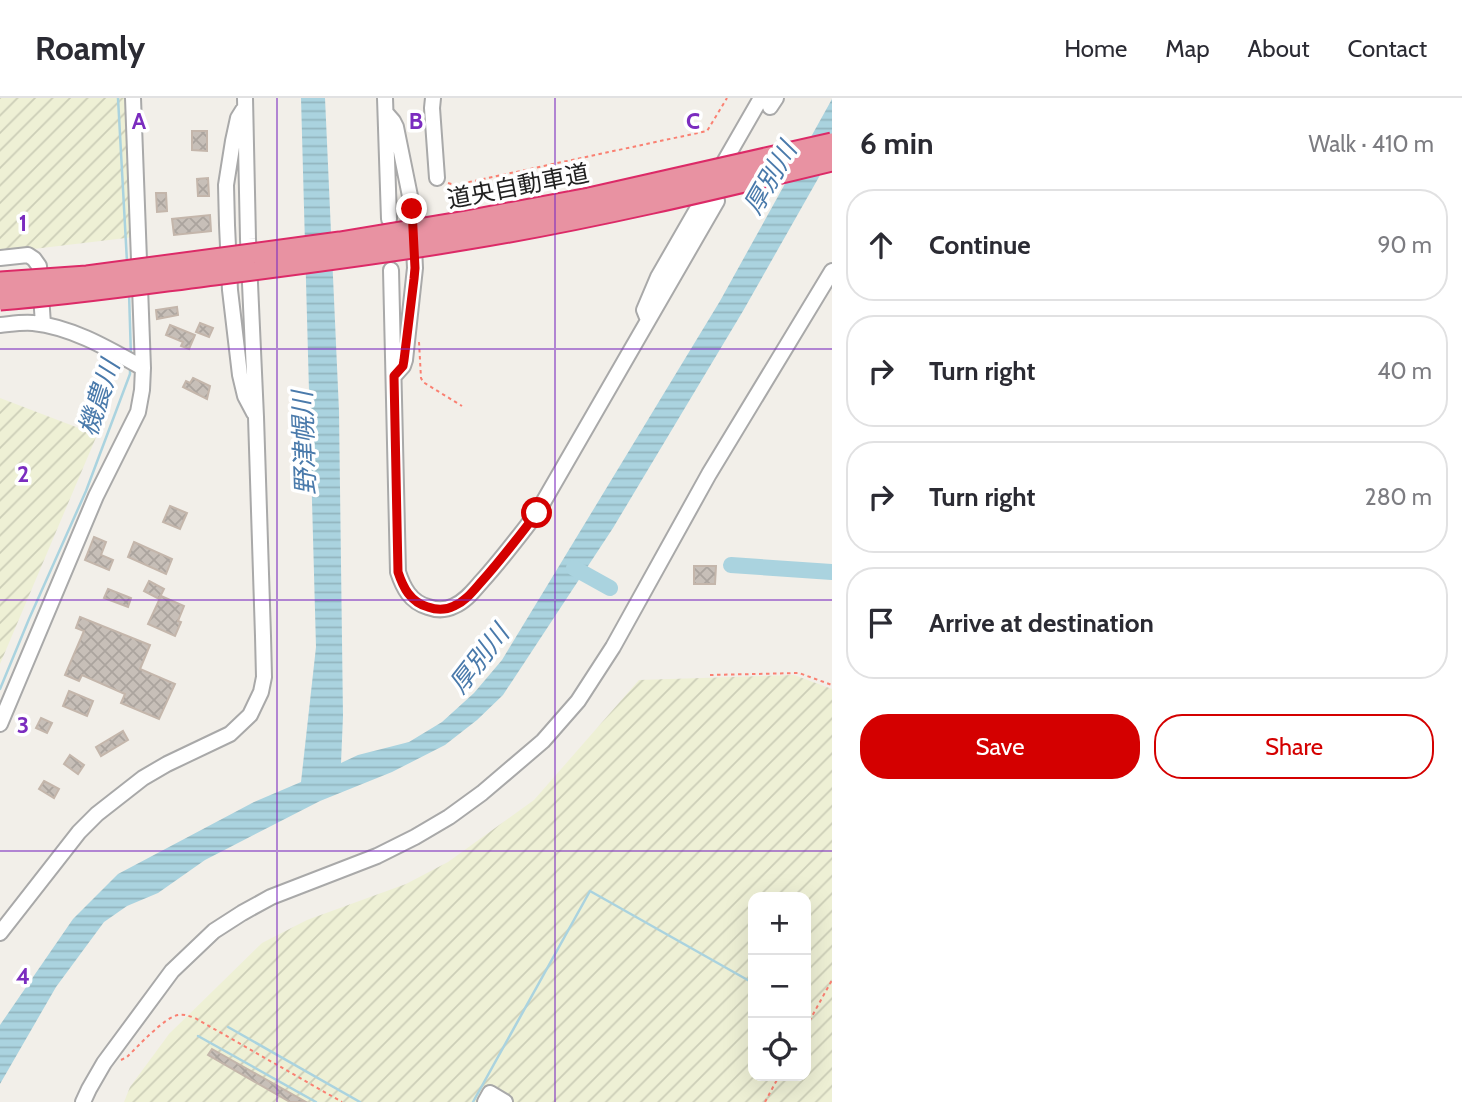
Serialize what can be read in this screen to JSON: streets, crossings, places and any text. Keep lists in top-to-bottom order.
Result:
{
  "streets": {
    "highway": ["道央自動車道"]
  },
  "water": ["厚別川", "機農川", "野津幌川"],
  "page": {
    "header": "Roamly",
    "nav": [
      "Home",
      "Map",
      "About",
      "Contact"
    ],
    "heading": ["6 min", "Walk · 410 m"],
    "list": [
      ["Continue", "90 m"],
      ["Turn right", "40 m"],
      ["Turn right", "280 m"],
      "Arrive at destination"
    ],
    "buttons": ["Save", "Share"],
    "map_buttons": ["+", "−"]
  },
  "grid": {
    "columns": ["A", "B", "C"],
    "rows": [
      "1",
      "2",
      "3",
      "4"
    ]
  }
}
